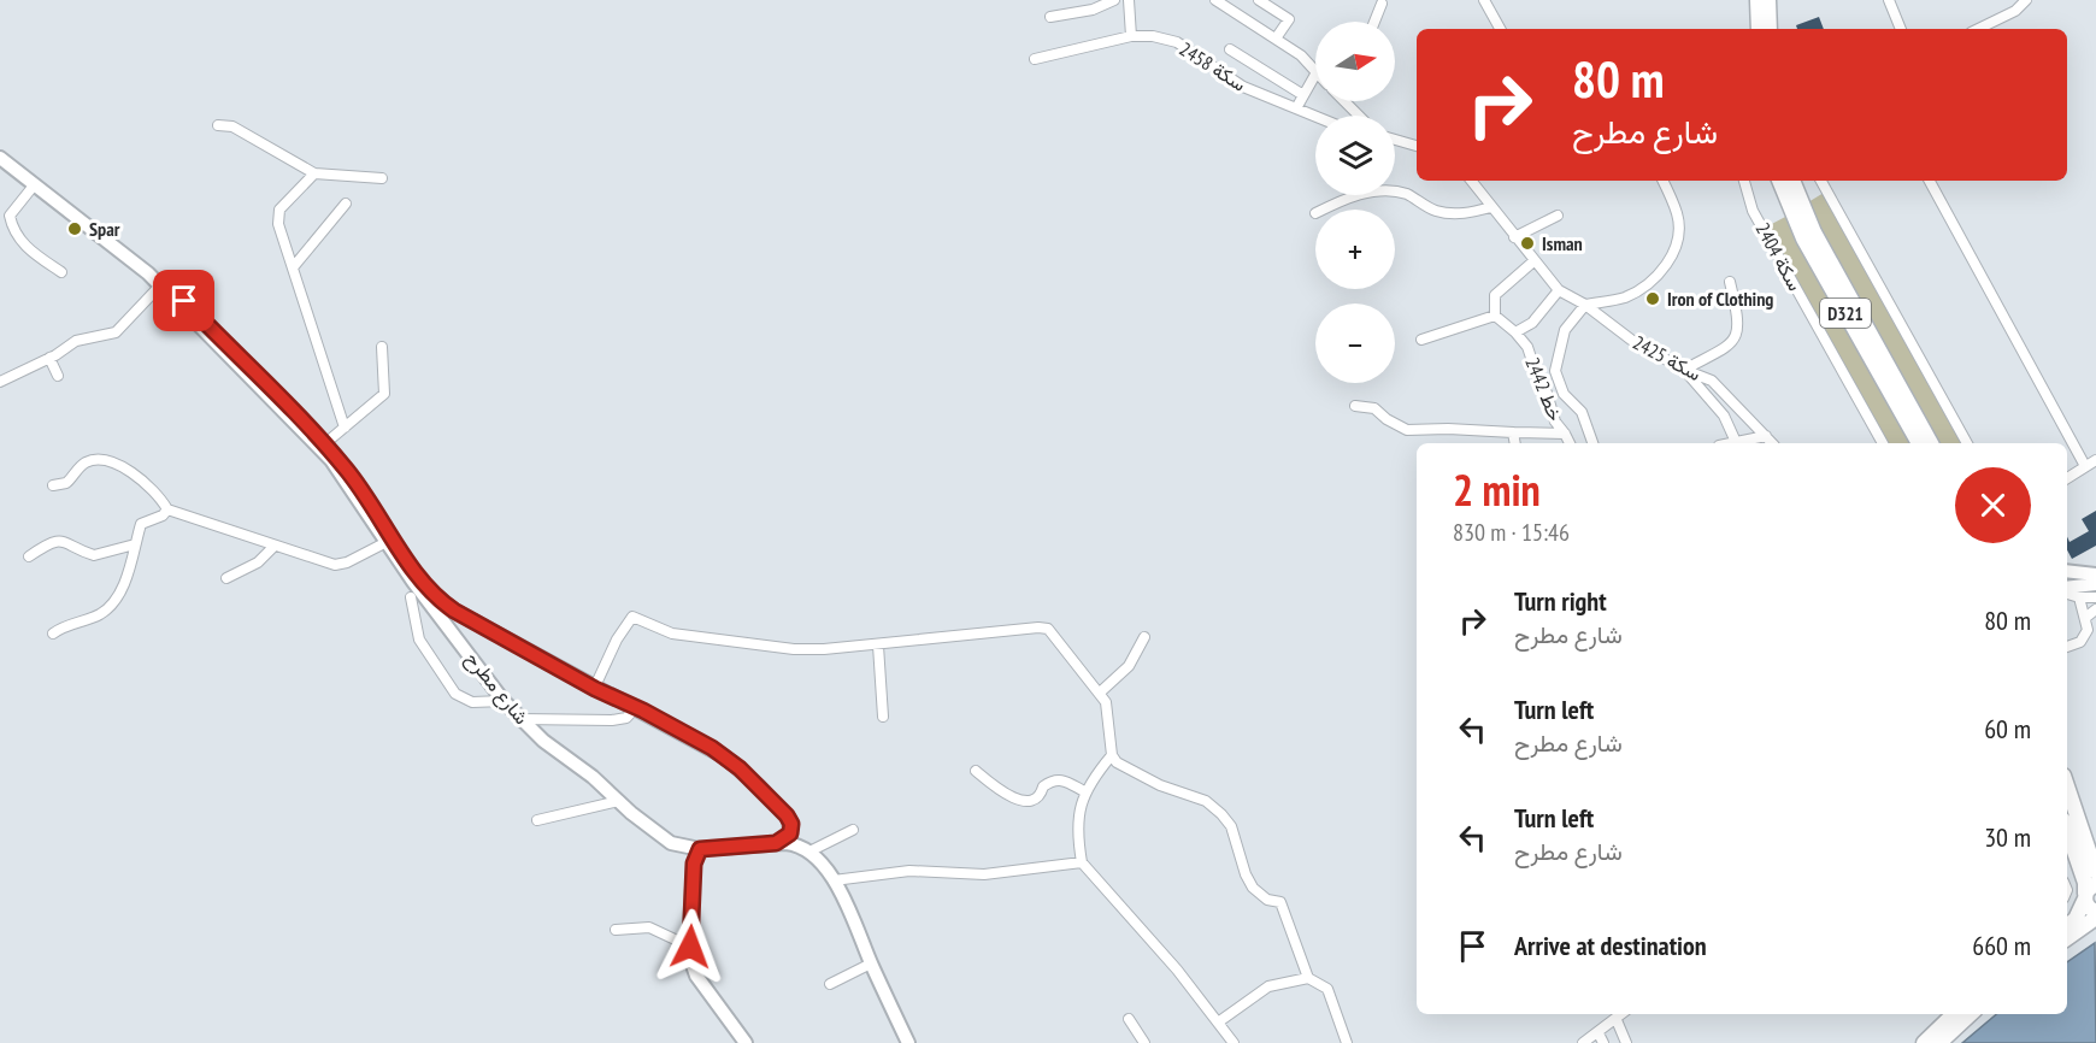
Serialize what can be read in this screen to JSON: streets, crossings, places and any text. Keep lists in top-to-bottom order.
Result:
{
  "streets": {
    "main road": ["D321", "شارع مطرح"],
    "street": [
      "سكة 2458",
      "سكة 2404",
      "سكة 2425",
      "2442 خط"
    ]
  },
  "places": ["Spar", "Isman", "Iron of Clothing"],
  "north": "right",
  "page": {
    "map_buttons": ["+", "−"],
    "turn": ["80 m", "شارع مطرح"],
    "heading": ["2 min", "830 m · 15:46"],
    "list": [
      {
        "name": "Turn right",
        "note": "شارع مطرح",
        "value": "80 m"
      },
      {
        "name": "Turn left",
        "note": "شارع مطرح",
        "value": "60 m"
      },
      {
        "name": "Turn left",
        "note": "شارع مطرح",
        "value": "30 m"
      },
      {
        "name": "Arrive at destination",
        "value": "660 m"
      }
    ]
  }
}
